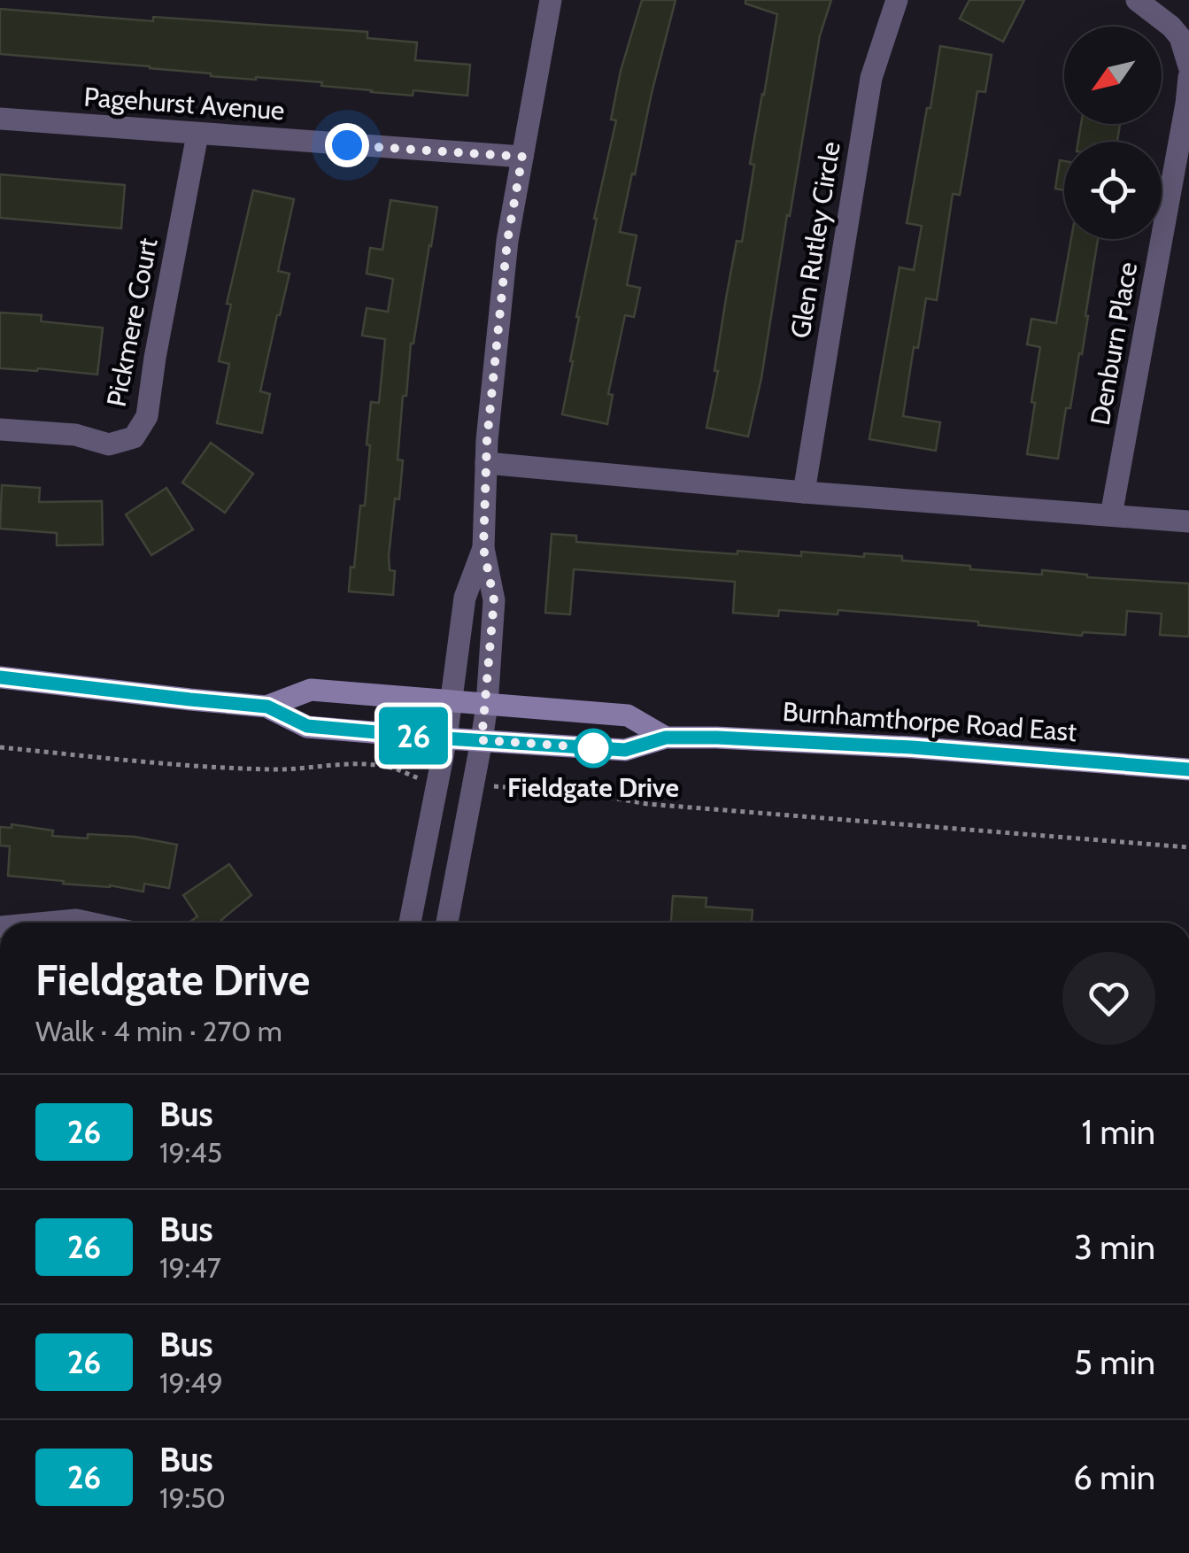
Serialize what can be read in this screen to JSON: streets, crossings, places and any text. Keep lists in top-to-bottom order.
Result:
{
  "streets": {
    "main road": ["Burnhamthorpe Road East"],
    "street": [
      "Pagehurst Avenue",
      "Glen Rutley Circle",
      "Pickmere Court",
      "Denburn Place"
    ]
  },
  "crossings": [
    ["Pagehurst Avenue", "Pickmere Court"]
  ],
  "places": ["Fieldgate Drive"],
  "lines": ["bus line 26"],
  "north": "bottom left",
  "page": {
    "on_map": "26",
    "heading": ["Fieldgate Drive", "Walk · 4 min · 270 m"],
    "list": [
      {
        "mark": "26",
        "name": "Bus",
        "note": "19:45",
        "value": "1 min"
      },
      {
        "mark": "26",
        "name": "Bus",
        "note": "19:47",
        "value": "3 min"
      },
      {
        "mark": "26",
        "name": "Bus",
        "note": "19:49",
        "value": "5 min"
      },
      {
        "mark": "26",
        "name": "Bus",
        "note": "19:50",
        "value": "6 min"
      }
    ]
  }
}
